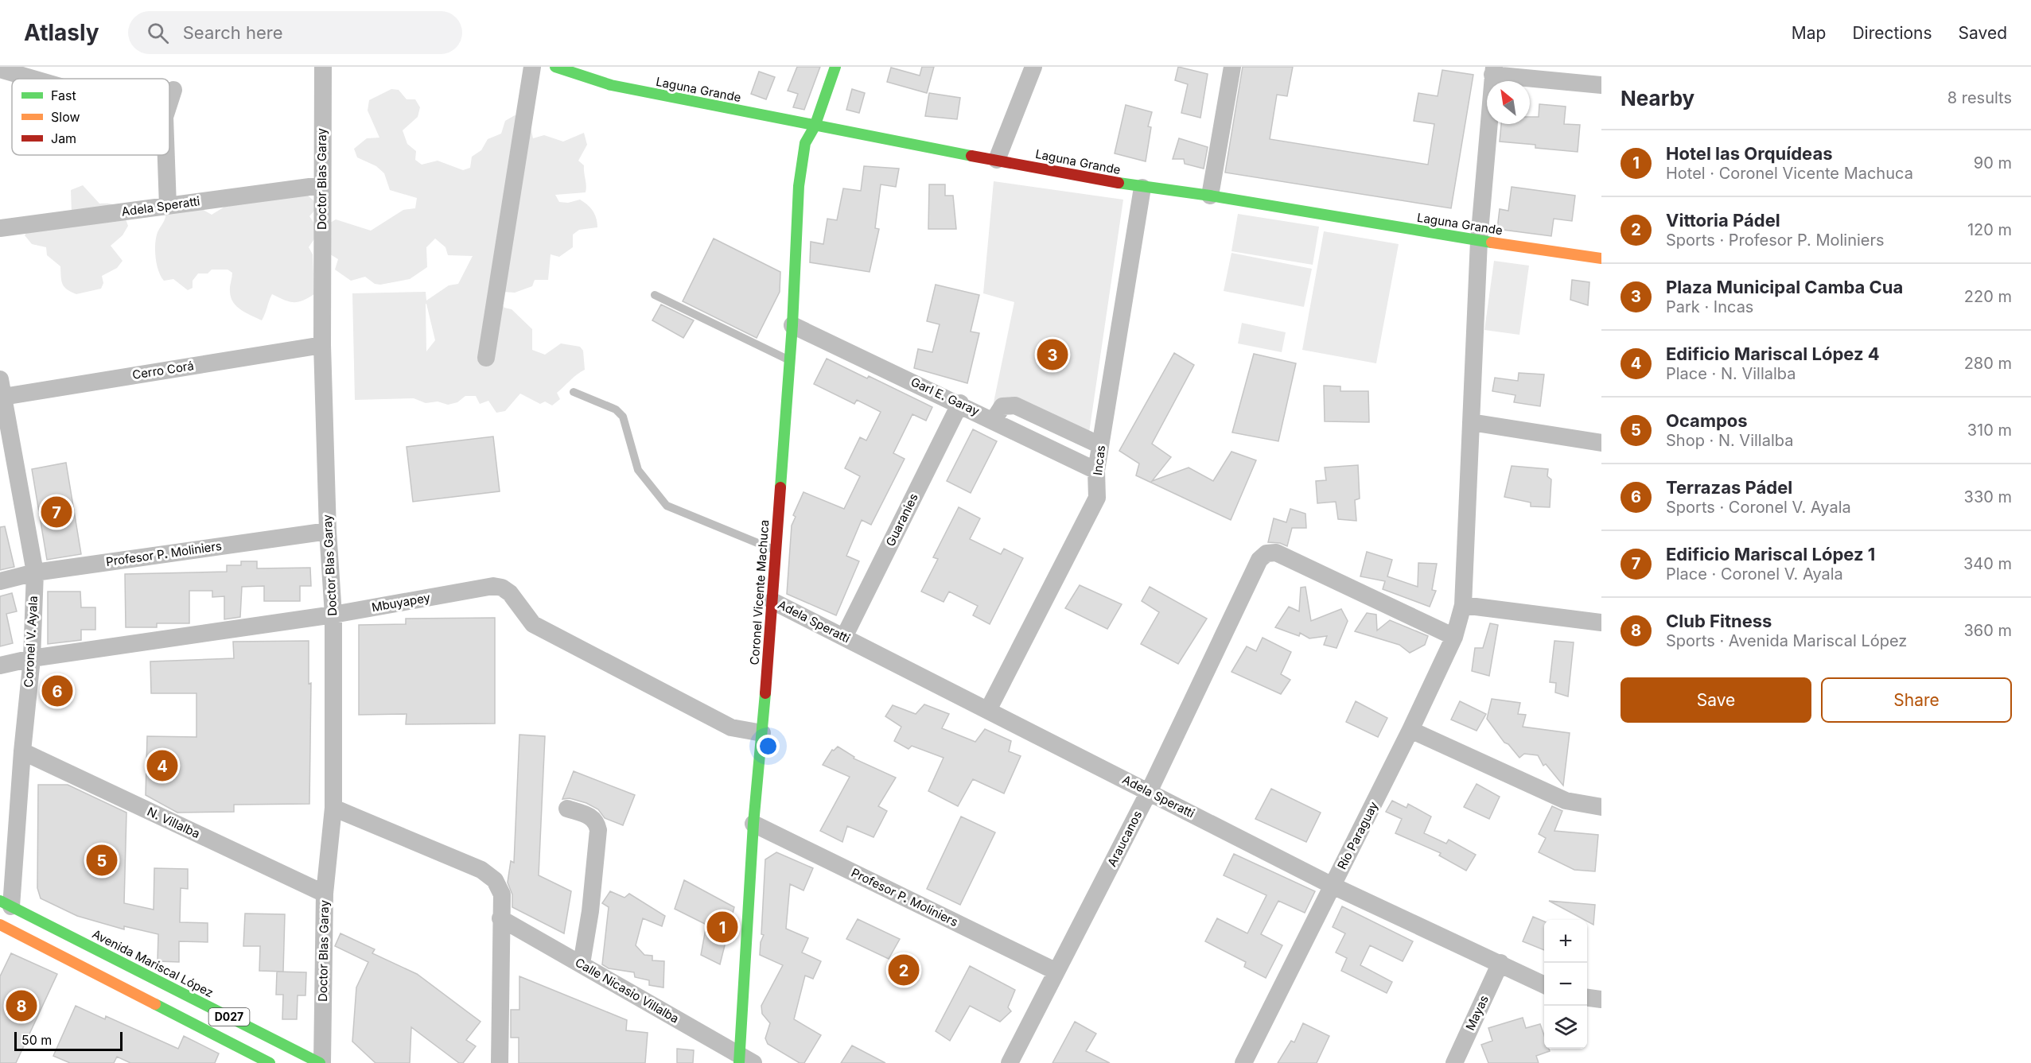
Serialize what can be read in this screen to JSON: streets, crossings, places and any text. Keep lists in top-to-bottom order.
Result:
{
  "streets": {
    "main road": [
      "Laguna Grande",
      "Coronel Vicente Machuca",
      "Avenida Mariscal López",
      "D027"
    ],
    "street": [
      "Doctor Blas Garay",
      "Adela Speratti",
      "Cerro Corá",
      "Garl E. Garay",
      "Incas",
      "Guaranies",
      "Profesor P. Moliniers",
      "Mbuyapey",
      "Coronel V. Ayala",
      "N. Villalba",
      "Río Paraguay",
      "Araucanos",
      "Calle Nicasio Villalba",
      "Mayas"
    ]
  },
  "crossings": [
    ["Laguna Grande", "Incas"],
    ["Laguna Grande", "Coronel Vicente Machuca"],
    ["Laguna Grande", "Río Paraguay"],
    ["Doctor Blas Garay", "Adela Speratti"],
    ["Doctor Blas Garay", "Cerro Corá"],
    ["Doctor Blas Garay", "Profesor P. Moliniers"],
    ["Doctor Blas Garay", "Mbuyapey"],
    ["Doctor Blas Garay", "N. Villalba"],
    ["Doctor Blas Garay", "Avenida Mariscal López"],
    ["Adela Speratti", "Incas"],
    ["Adela Speratti", "Guaranies"],
    ["Adela Speratti", "Coronel Vicente Machuca"],
    ["Adela Speratti", "Río Paraguay"],
    ["Adela Speratti", "Araucanos"],
    ["Adela Speratti", "Mayas"],
    ["Cerro Corá", "Coronel V. Ayala"],
    ["Garl E. Garay", "Incas"],
    ["Garl E. Garay", "Guaranies"],
    ["Garl E. Garay", "Coronel Vicente Machuca"],
    ["Profesor P. Moliniers", "Coronel Vicente Machuca"],
    ["Profesor P. Moliniers", "Coronel V. Ayala"],
    ["Profesor P. Moliniers", "Araucanos"],
    ["Coronel Vicente Machuca", "Mbuyapey"],
    ["Coronel Vicente Machuca", "Calle Nicasio Villalba"],
    ["Mbuyapey", "Coronel V. Ayala"],
    ["Coronel V. Ayala", "N. Villalba"],
    ["Coronel V. Ayala", "Avenida Mariscal López"],
    ["Río Paraguay", "Araucanos"]
  ],
  "legend": ["Fast", "Slow", "Jam"],
  "scale_bar": "50 m",
  "north": "top left",
  "page": {
    "header": "Atlasly",
    "search": "Search here",
    "nav": ["Map", "Directions", "Saved"],
    "heading": ["Nearby", "8 results"],
    "list": [
      {
        "mark": "1",
        "name": "Hotel las Orquídeas",
        "note": "Hotel · Coronel Vicente Machuca",
        "value": "90 m"
      },
      {
        "mark": "2",
        "name": "Vittoria Pádel",
        "note": "Sports · Profesor P. Moliniers",
        "value": "120 m"
      },
      {
        "mark": "3",
        "name": "Plaza Municipal Camba Cua",
        "note": "Park · Incas",
        "value": "220 m"
      },
      {
        "mark": "4",
        "name": "Edificio Mariscal López 4",
        "note": "Place · N. Villalba",
        "value": "280 m"
      },
      {
        "mark": "5",
        "name": "Ocampos",
        "note": "Shop · N. Villalba",
        "value": "310 m"
      },
      {
        "mark": "6",
        "name": "Terrazas Pádel",
        "note": "Sports · Coronel V. Ayala",
        "value": "330 m"
      },
      {
        "mark": "7",
        "name": "Edificio Mariscal López 1",
        "note": "Place · Coronel V. Ayala",
        "value": "340 m"
      },
      {
        "mark": "8",
        "name": "Club Fitness",
        "note": "Sports · Avenida Mariscal López",
        "value": "360 m"
      }
    ],
    "pins": [
      "3",
      "7",
      "6",
      "4",
      "5",
      "1",
      "2",
      "8"
    ],
    "buttons": ["Save", "Share"],
    "map_buttons": ["+", "−"],
    "scale": "50 m"
  }
}
